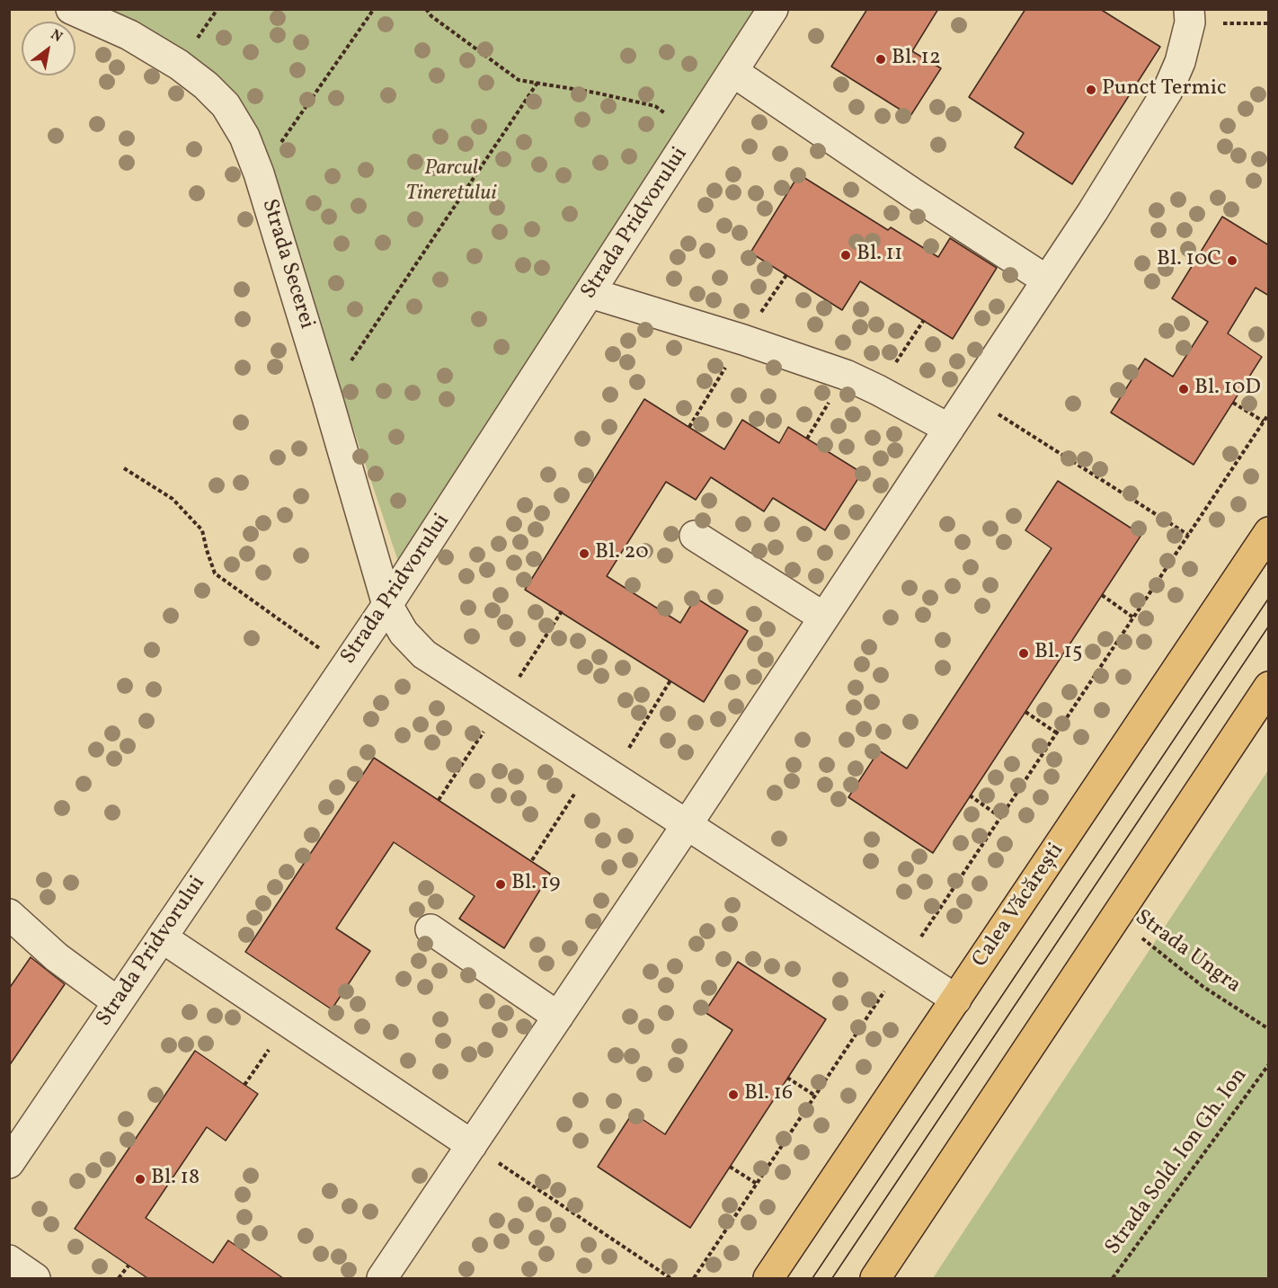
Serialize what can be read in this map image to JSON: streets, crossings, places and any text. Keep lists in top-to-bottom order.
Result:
{
  "streets": {
    "main road": ["Calea Văcărești"],
    "street": ["Strada Pridvorului", "Strada Secerei"],
    "path": ["Strada Ungra", "Strada Sold. Ion Gh. Ion"]
  },
  "crossings": [
    ["Strada Pridvorului", "Strada Secerei"],
    ["Strada Secerei", "Calea Văcărești"]
  ],
  "parks": ["Parcul Tineretului"],
  "places": [
    "Bl. 12",
    "Punct Termic",
    "Bl. 11",
    "Bl. 10C",
    "Bl. 10D",
    "Bl. 20",
    "Bl. 15",
    "Bl. 19",
    "Bl. 16",
    "Bl. 18"
  ],
  "north": "top right"
}
